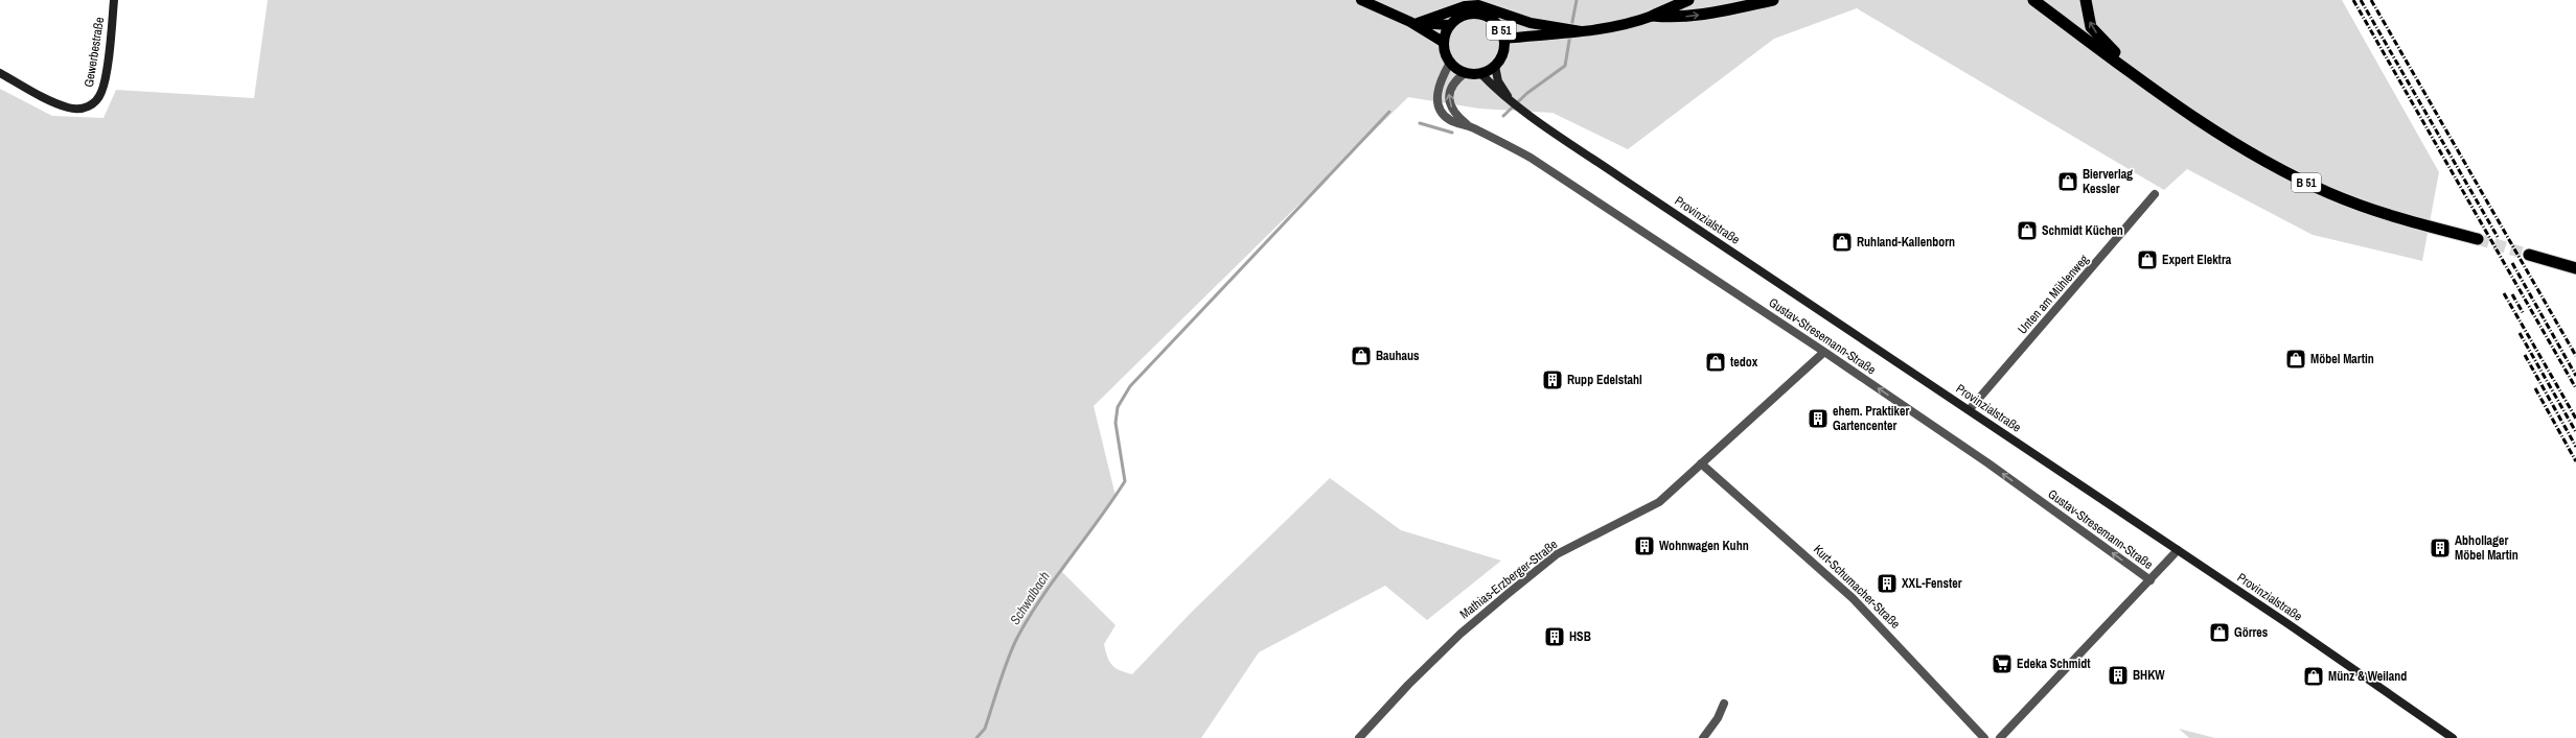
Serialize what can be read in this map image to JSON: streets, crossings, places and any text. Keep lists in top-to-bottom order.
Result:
{
  "streets": {
    "highway": ["B 51"],
    "main road": ["Gewerbestraße", "Provinzialstraße"],
    "street": [
      "Unten am Mühlenweg",
      "Gustav-Stresemann-Straße",
      "Mathias-Erzberger-Straße",
      "Kurt-Schumacher-Straße"
    ]
  },
  "crossings": [
    ["B 51", "Provinzialstraße"],
    ["B 51", "Gustav-Stresemann-Straße"],
    ["Provinzialstraße", "Unten am Mühlenweg"],
    ["Provinzialstraße", "Gustav-Stresemann-Straße"],
    ["Gustav-Stresemann-Straße", "Mathias-Erzberger-Straße"],
    ["Mathias-Erzberger-Straße", "Kurt-Schumacher-Straße"]
  ],
  "one_way": ["Gustav-Stresemann-Straße"],
  "water": ["Schwalbach"],
  "places": {
    "shop": [
      "Bierverlag Kessler",
      "Schmidt Küchen",
      "Ruhland-Kallenborn",
      "Expert Elektra",
      "Bauhaus",
      "Möbel Martin",
      "tedox",
      "Görres",
      "Münz & Weiland"
    ],
    "building": [
      "Rupp Edelstahl",
      "ehem. Praktiker Gartencenter",
      "Wohnwagen Kuhn",
      "Abhollager Möbel Martin",
      "XXL-Fenster",
      "HSB",
      "BHKW"
    ],
    "supermarket": ["Edeka Schmidt"]
  }
}
